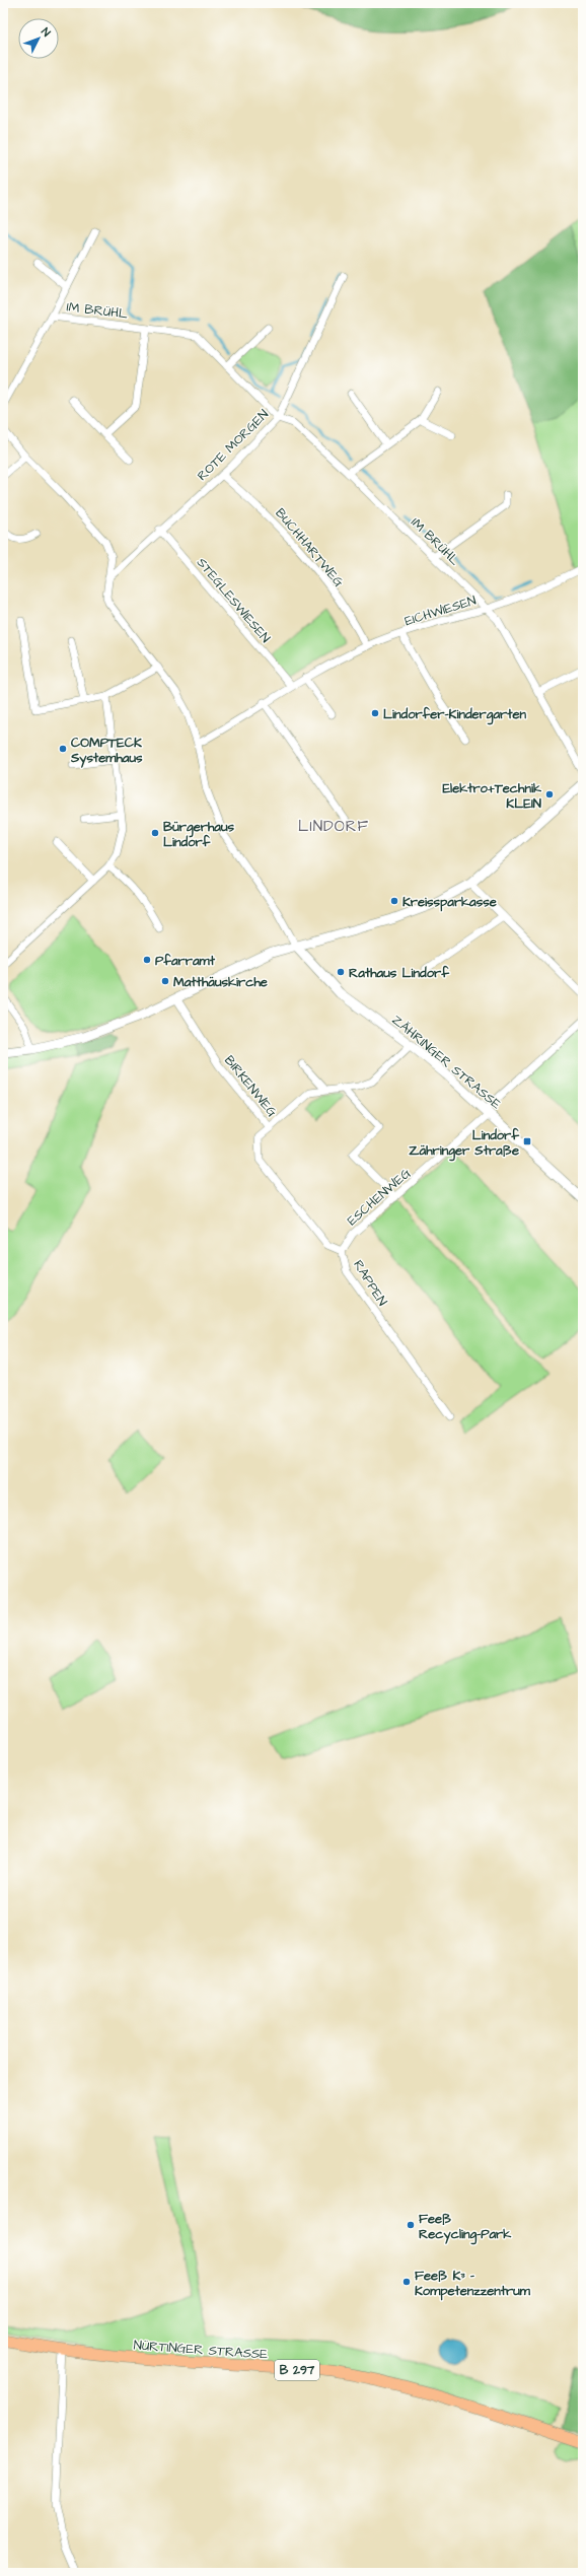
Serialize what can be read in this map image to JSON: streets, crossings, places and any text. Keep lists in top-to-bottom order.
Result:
{
  "streets": {
    "main road": ["NÜRTINGER STRASSE", "B 297"],
    "street": [
      "IM BRÜHL",
      "ROTE MORGEN",
      "BUCHHARTWEG",
      "STEGLESWIESEN",
      "EICHWIESEN",
      "ZÄHRINGER STRASSE",
      "BIRKENWEG",
      "ESCHENWEG",
      "RAPPEN"
    ]
  },
  "crossings": [
    ["IM BRÜHL", "ROTE MORGEN"],
    ["IM BRÜHL", "EICHWIESEN"],
    ["ROTE MORGEN", "BUCHHARTWEG"],
    ["ROTE MORGEN", "STEGLESWIESEN"],
    ["BUCHHARTWEG", "EICHWIESEN"],
    ["STEGLESWIESEN", "EICHWIESEN"],
    ["ZÄHRINGER STRASSE", "BIRKENWEG"],
    ["ZÄHRINGER STRASSE", "ESCHENWEG"],
    ["BIRKENWEG", "RAPPEN"],
    ["ESCHENWEG", "RAPPEN"]
  ],
  "districts": ["LINDORF"],
  "places": {
    "other": [
      "Lindorfer-Kindergarten",
      "COMPTECK Systemhaus",
      "Elektro+Technik KLEIN",
      "Bürgerhaus Lindorf",
      "Kreissparkasse",
      "Pfarramt",
      "Rathaus Lindorf",
      "Matthäuskirche",
      "Feeß Recycling-Park",
      "Feeß K³ - Kompetenzzentrum"
    ],
    "transit": ["Lindorf Zähringer Straße"]
  },
  "north": "top right"
}
